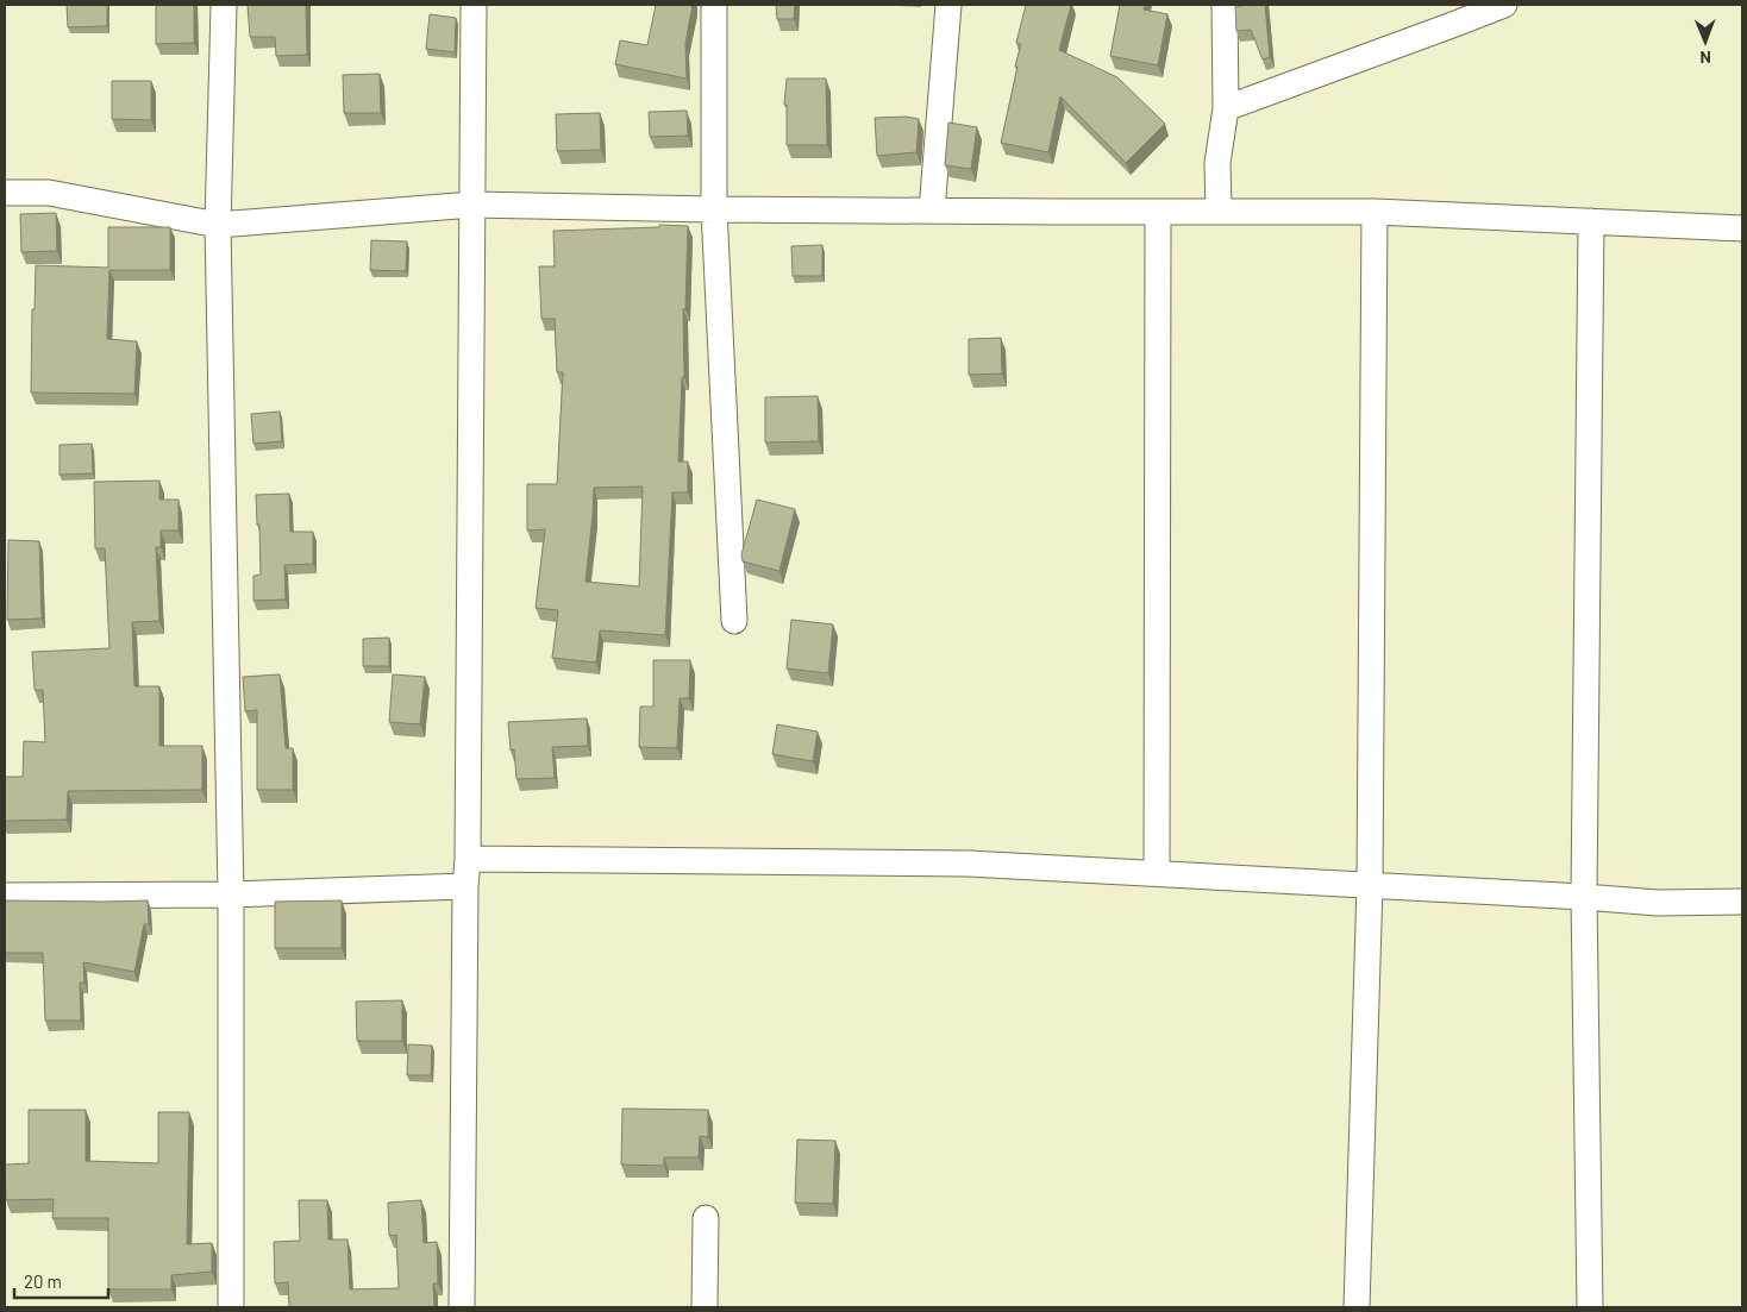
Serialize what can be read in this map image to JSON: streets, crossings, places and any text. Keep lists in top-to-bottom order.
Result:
{
  "scale_bar": "20 m",
  "north": "bottom"
}
